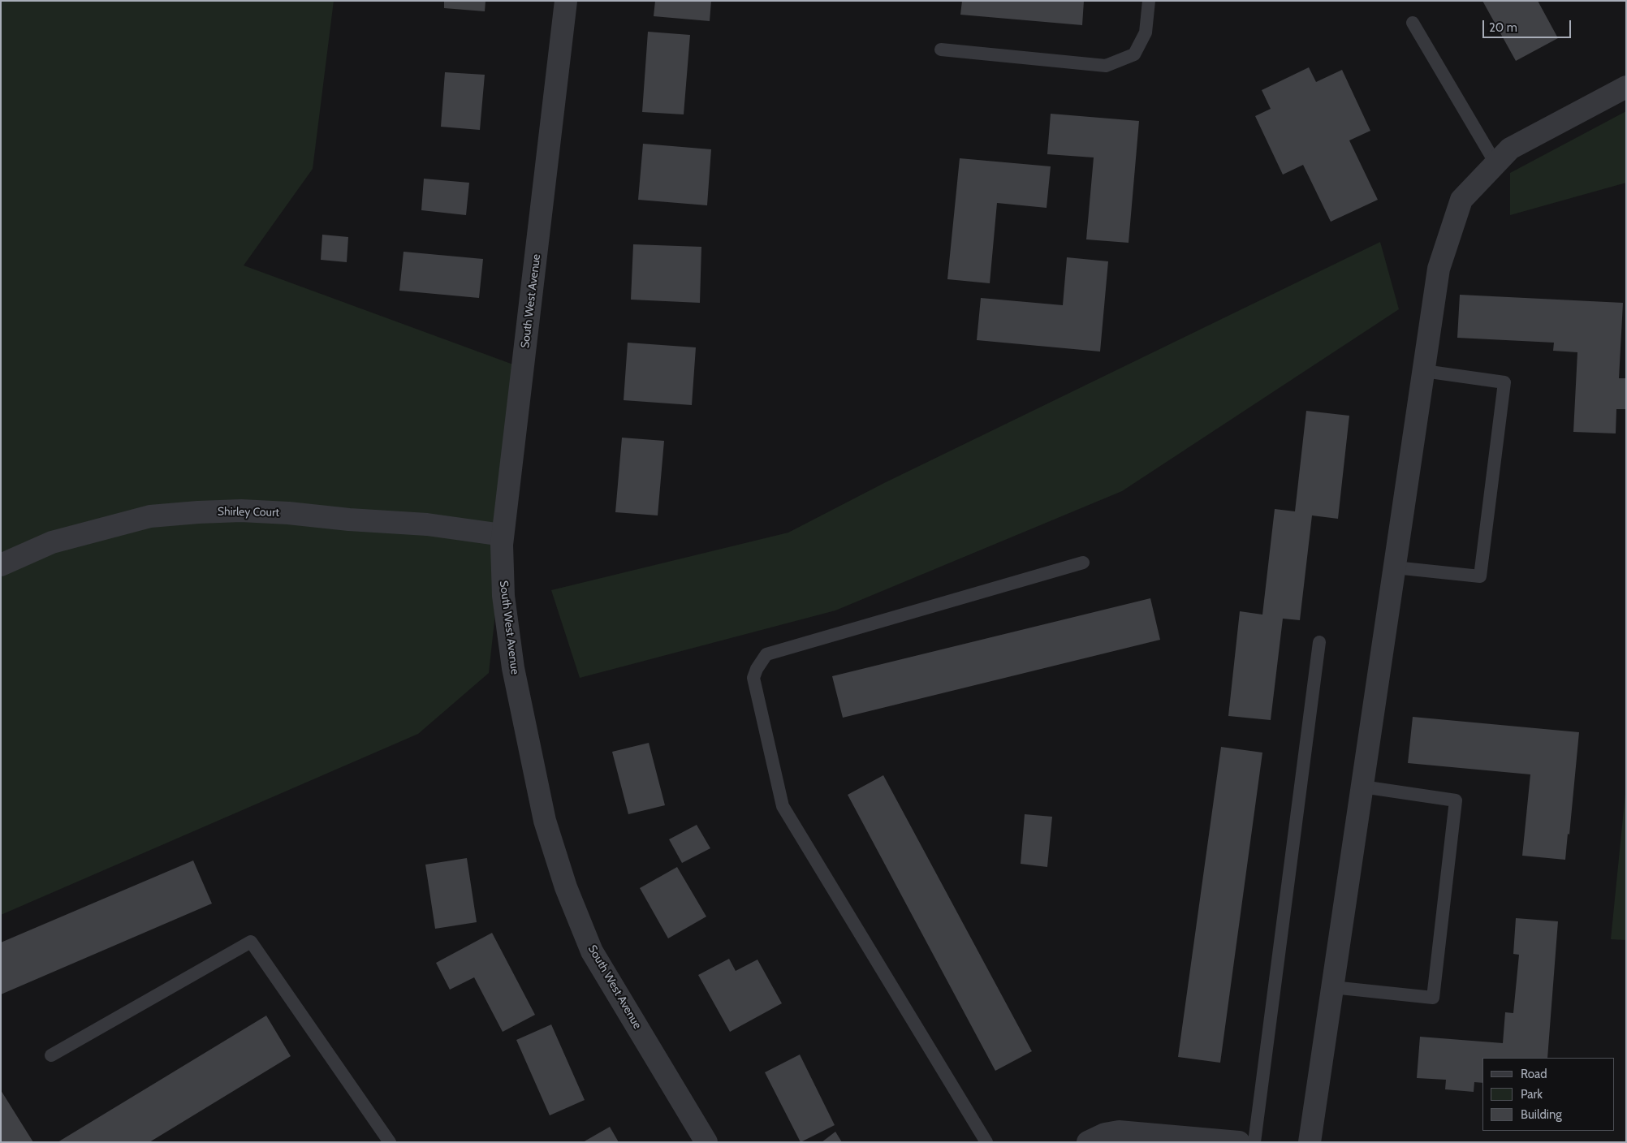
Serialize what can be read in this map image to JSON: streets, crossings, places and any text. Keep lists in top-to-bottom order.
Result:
{
  "streets": {
    "street": ["South West Avenue", "Shirley Court"]
  },
  "crossings": [
    ["South West Avenue", "Shirley Court"]
  ],
  "legend": ["Road", "Park", "Building"],
  "scale_bar": "20 m"
}
